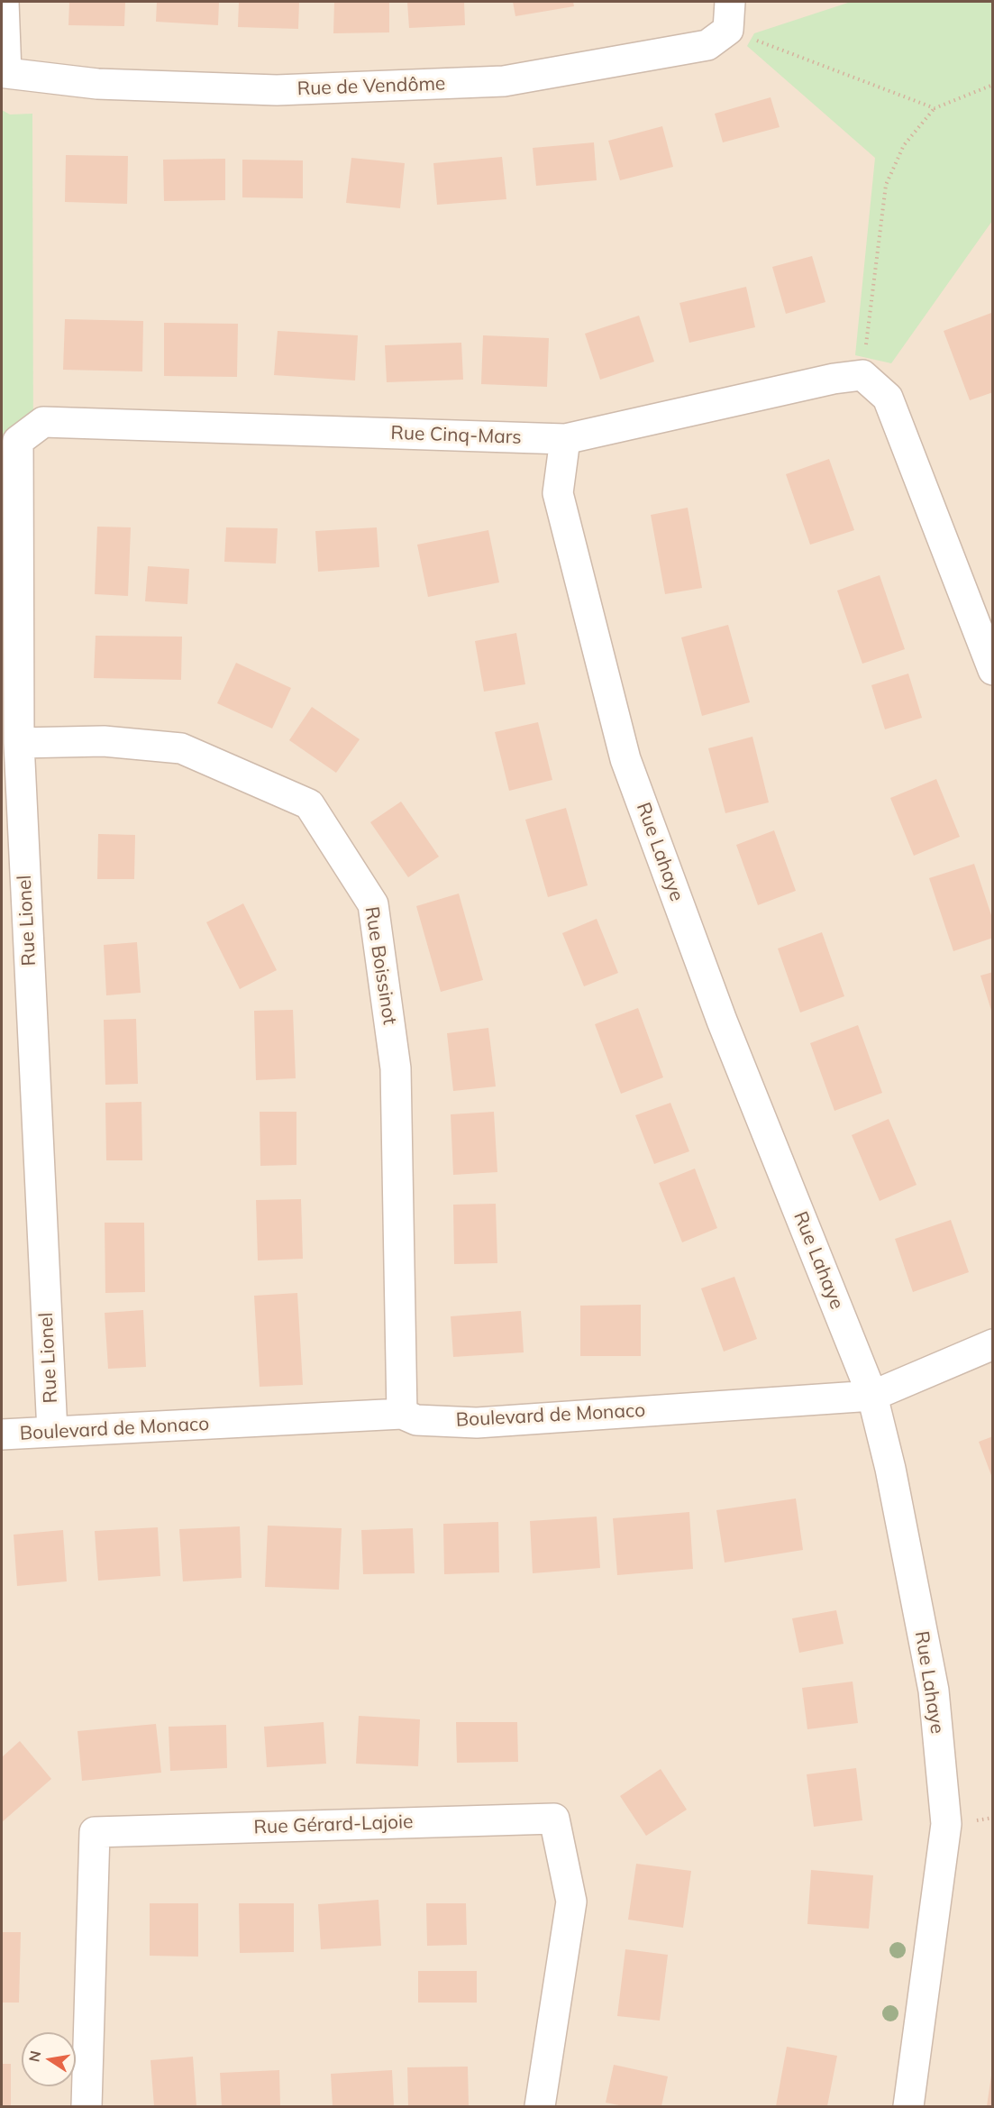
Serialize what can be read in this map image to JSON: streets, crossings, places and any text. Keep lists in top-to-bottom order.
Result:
{
  "streets": {
    "street": [
      "Rue de Vendôme",
      "Rue Cinq-Mars",
      "Rue Lahaye",
      "Rue Lionel",
      "Rue Boissinot",
      "Boulevard de Monaco",
      "Rue Gérard-Lajoie"
    ]
  },
  "crossings": [
    ["Rue Cinq-Mars", "Rue Lahaye"],
    ["Rue Cinq-Mars", "Rue Lionel"],
    ["Rue Lahaye", "Boulevard de Monaco"],
    ["Rue Lionel", "Rue Boissinot"],
    ["Rue Lionel", "Boulevard de Monaco"],
    ["Rue Boissinot", "Boulevard de Monaco"]
  ],
  "north": "left"
}
